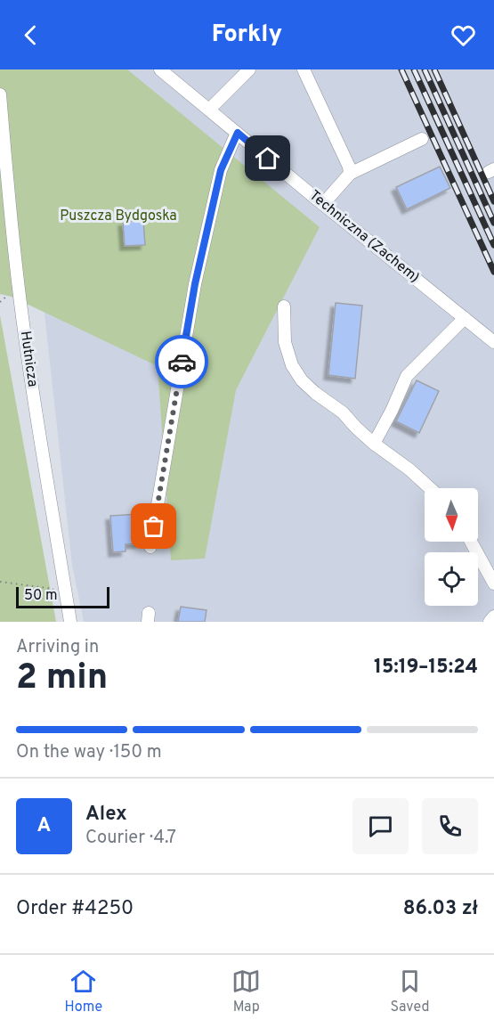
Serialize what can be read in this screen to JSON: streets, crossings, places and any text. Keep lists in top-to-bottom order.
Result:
{
  "streets": {
    "street": ["Techniczna (Zachem)", "Hutnicza"]
  },
  "parks": ["Puszcza Bydgoska"],
  "scale_bar": "50 m",
  "north": "bottom",
  "page": {
    "header": "Forkly",
    "scale": "50 m",
    "heading": ["2 min", "Arriving in", "15:19–15:24"],
    "panel": [
      "Alex",
      "Courier · 4.7",
      "Order #4250",
      "86.03 zł"
    ],
    "bar": "On the way · 150 m",
    "round": "A",
    "tabs": ["Home", "Map", "Saved"]
  }
}
